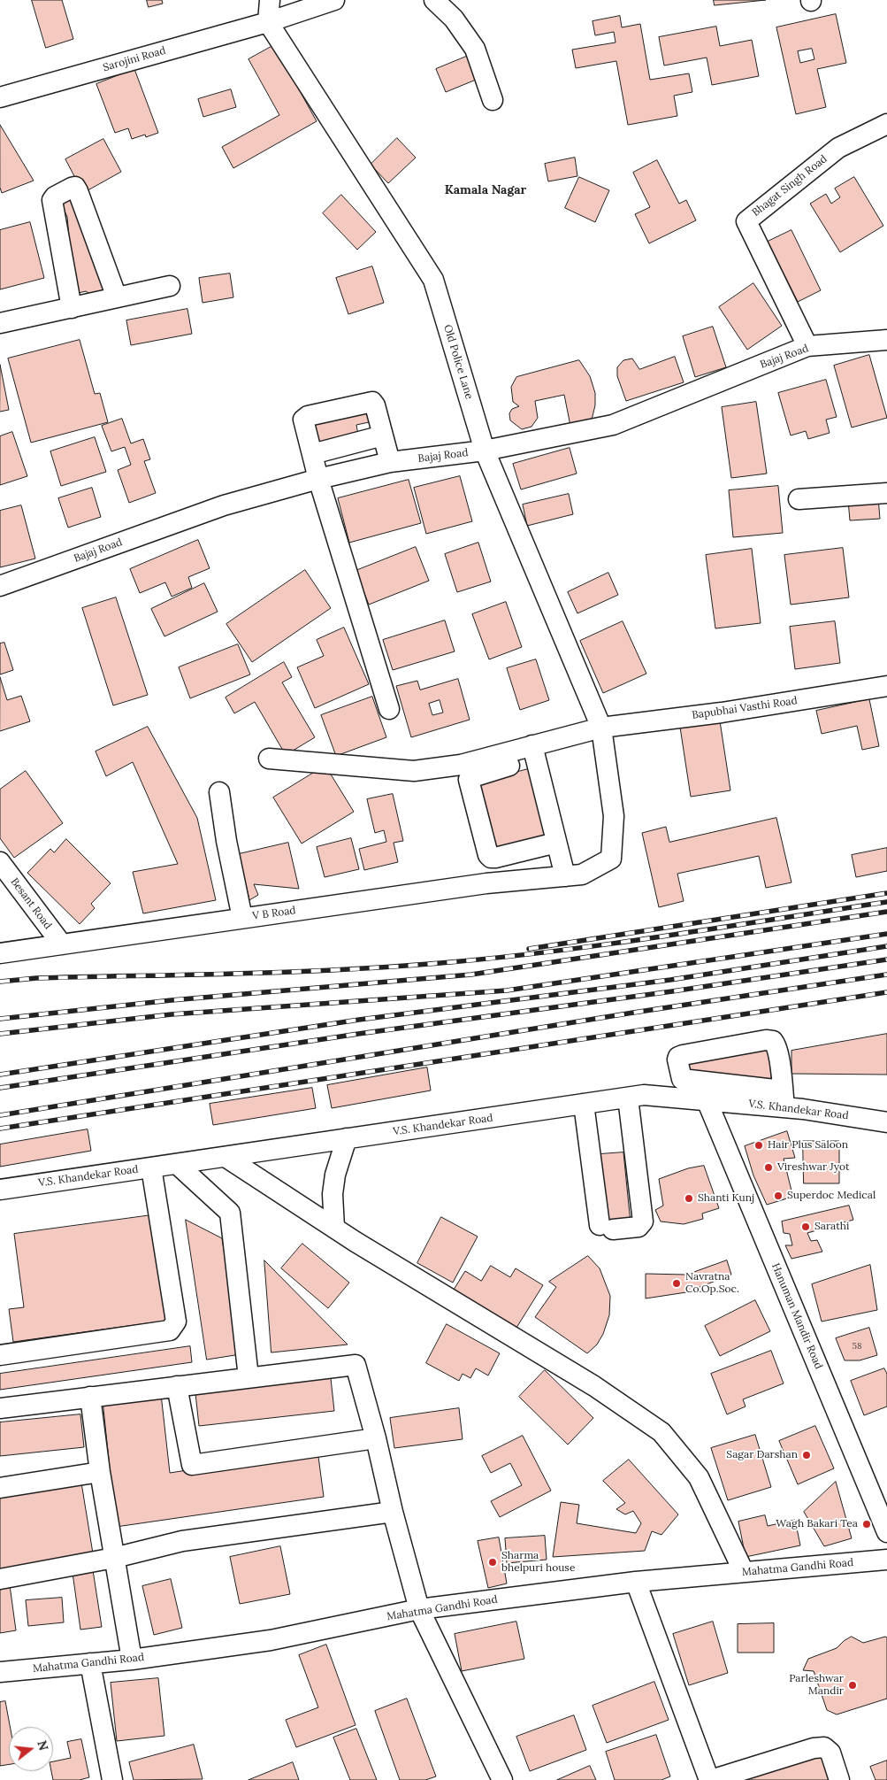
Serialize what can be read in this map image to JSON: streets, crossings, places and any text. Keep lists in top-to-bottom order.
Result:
{
  "streets": {
    "street": [
      "Sarojini Road",
      "Bhagat Singh Road",
      "Bajaj Road",
      "Old Police Lane",
      "Bapubhai Vasthi Road",
      "Besant Road",
      "V B Road",
      "V.S. Khandekar Road",
      "Hanuman Mandir Road",
      "Mahatma Gandhi Road"
    ]
  },
  "crossings": [
    ["Sarojini Road", "Old Police Lane"],
    ["Bhagat Singh Road", "Bajaj Road"],
    ["Bajaj Road", "Old Police Lane"],
    ["Old Police Lane", "Bapubhai Vasthi Road"],
    ["Old Police Lane", "V B Road"],
    ["Besant Road", "V B Road"],
    ["V.S. Khandekar Road", "Hanuman Mandir Road"]
  ],
  "districts": ["Kamala Nagar"],
  "places": [
    "Hair Plus Saloon",
    "Vireshwar Jyot",
    "Superdoc Medical",
    "Shanti Kunj",
    "Sarathi",
    "Navratna Co.Op.Soc.",
    "Sagar Darshan",
    "Wagh Bakari Tea",
    "Sharma bhelpuri house",
    "Parleshwar Mandir"
  ],
  "house_numbers": ["58"],
  "north": "right"
}
